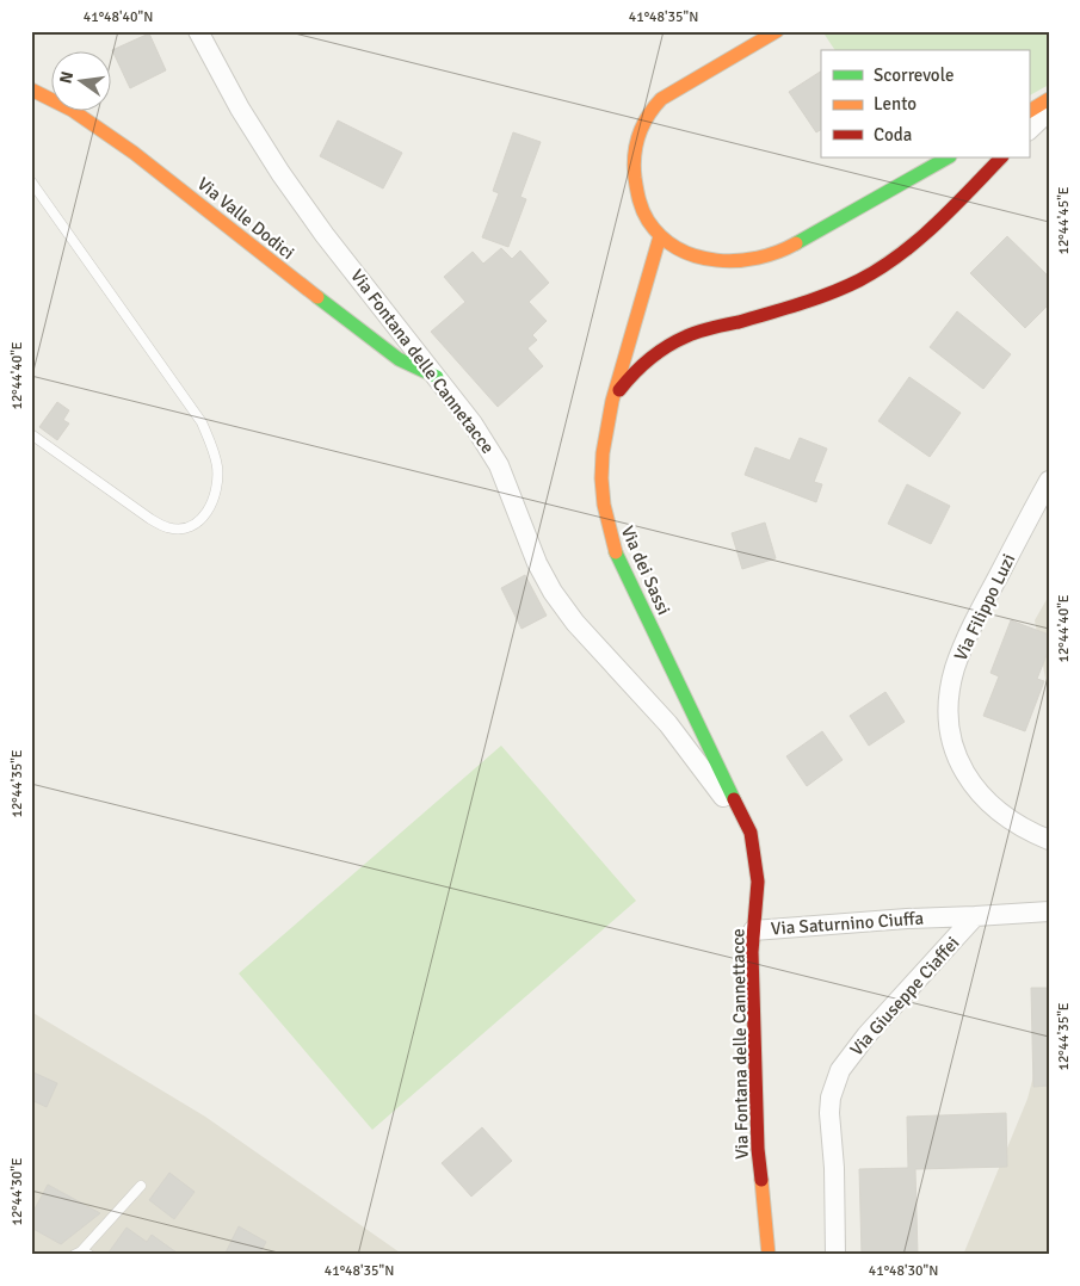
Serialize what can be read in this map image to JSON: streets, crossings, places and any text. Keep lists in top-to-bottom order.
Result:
{
  "streets": {
    "street": [
      "Via Valle Dodici",
      "Via Fontana delle Cannetacce",
      "Via dei Sassi",
      "Via Filippo Luzi",
      "Via Saturnino Ciuffa",
      "Via Giuseppe Ciaffei",
      "Via Fontana delle Cannettacce"
    ]
  },
  "crossings": [
    ["Via Valle Dodici", "Via Fontana delle Cannetacce"],
    ["Via Fontana delle Cannetacce", "Via dei Sassi"],
    ["Via Fontana delle Cannetacce", "Via Fontana delle Cannettacce"],
    ["Via dei Sassi", "Via Fontana delle Cannettacce"],
    ["Via Saturnino Ciuffa", "Via Giuseppe Ciaffei"],
    ["Via Saturnino Ciuffa", "Via Fontana delle Cannettacce"]
  ],
  "legend": ["Scorrevole", "Lento", "Coda"],
  "north": "left",
  "coordinates": [
    "41°48'40\"N",
    "41°48'35\"N",
    "12°44'45\"E",
    "12°44'40\"E",
    "12°44'35\"E",
    "12°44'30\"E",
    "41°48'30\"N"
  ]
}
